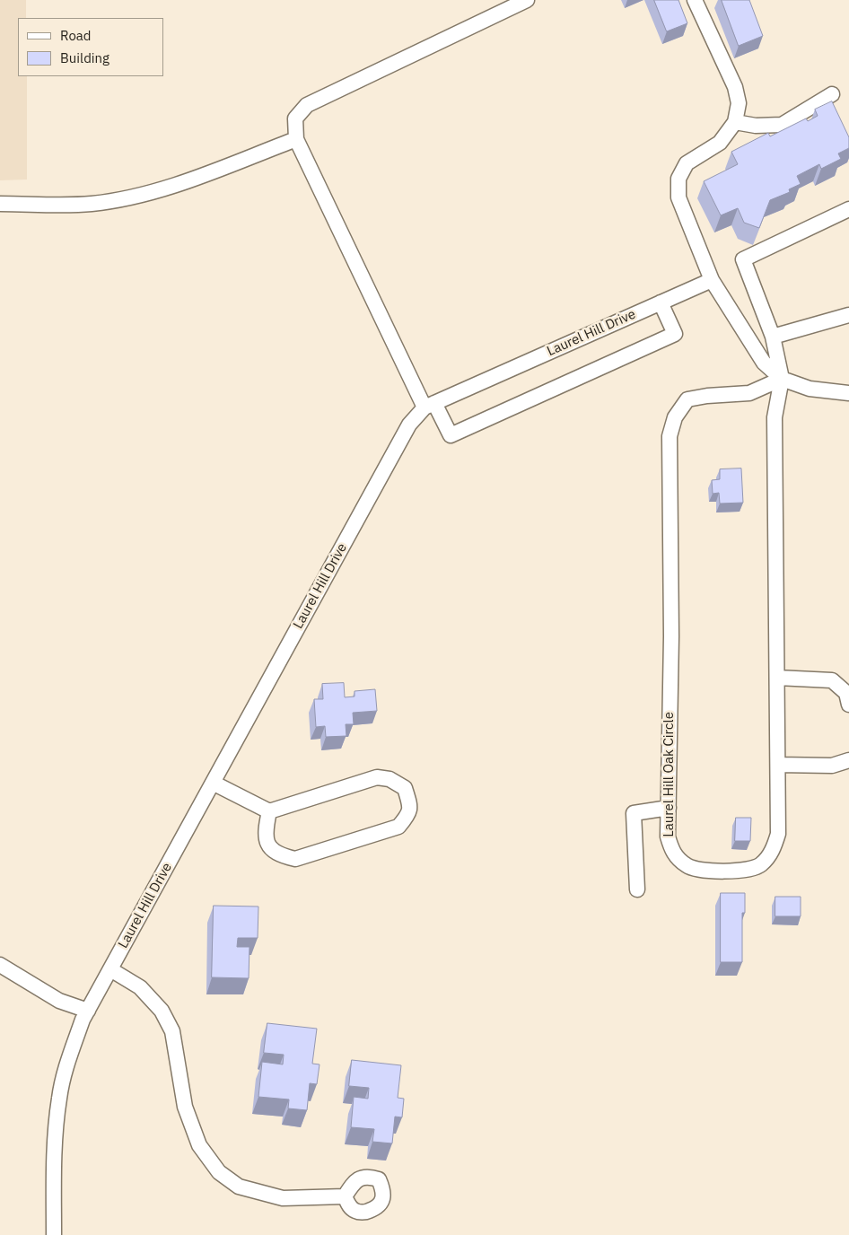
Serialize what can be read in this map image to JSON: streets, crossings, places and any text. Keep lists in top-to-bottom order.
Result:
{
  "streets": {
    "street": ["Laurel Hill Drive", "Laurel Hill Oak Circle"]
  },
  "legend": ["Road", "Building"]
}
